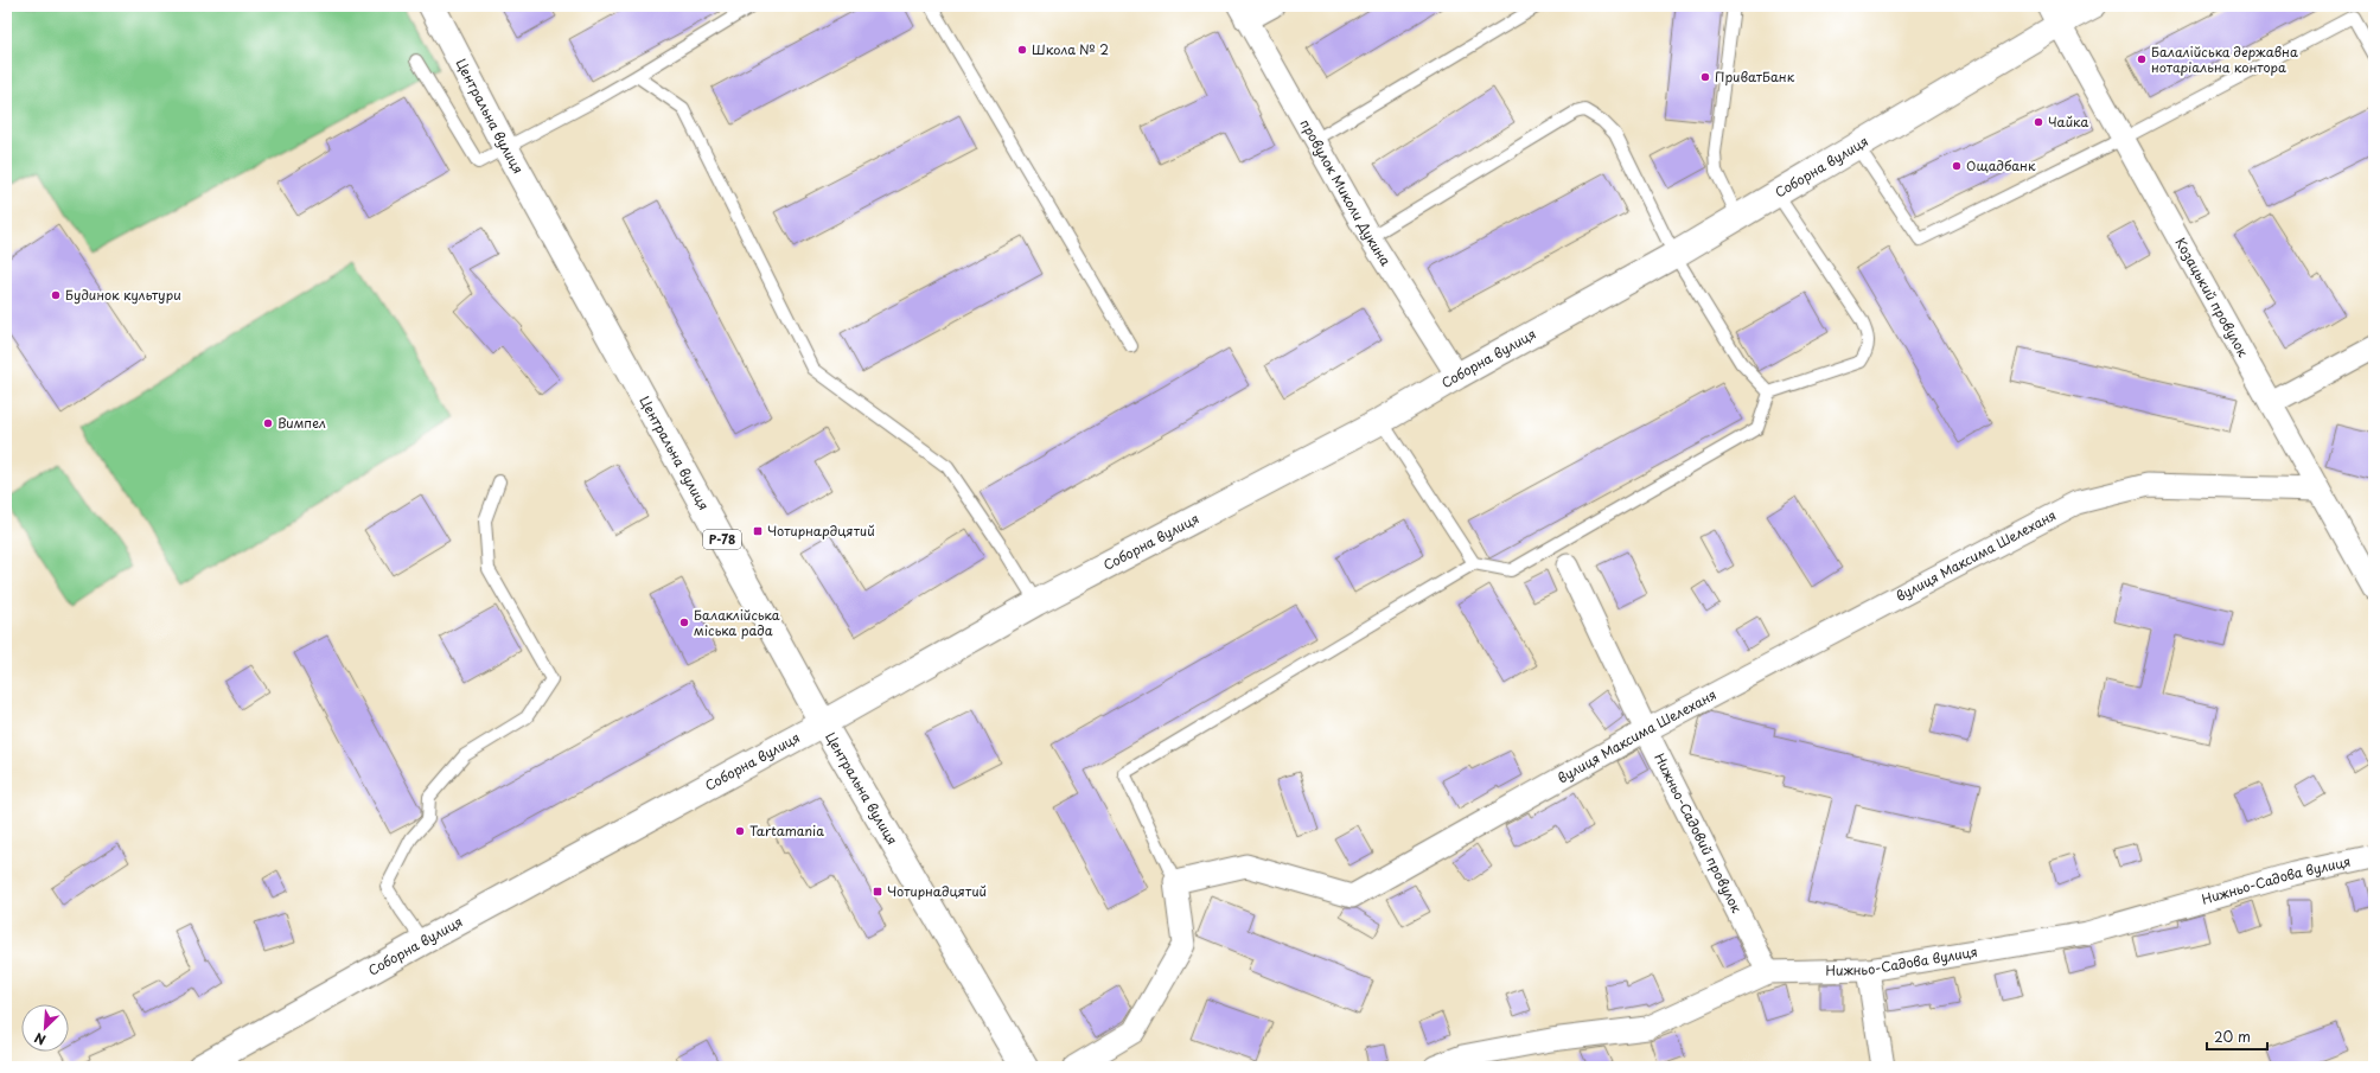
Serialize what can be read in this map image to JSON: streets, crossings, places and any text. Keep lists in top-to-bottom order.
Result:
{
  "streets": {
    "street": [
      "Центральна вулиця",
      "Соборна вулиця",
      "провулок Миколи Дукина",
      "Козацький провулок",
      "Р-78",
      "вулиця Максима Шелеханя",
      "Нижньо-Садовий провулок",
      "Нижньо-Садова вулиця"
    ]
  },
  "crossings": [
    ["Центральна вулиця", "Соборна вулиця"],
    ["Соборна вулиця", "провулок Миколи Дукина"],
    ["Соборна вулиця", "Козацький провулок"],
    ["Козацький провулок", "вулиця Максима Шелеханя"],
    ["вулиця Максима Шелеханя", "Нижньо-Садовий провулок"],
    ["Нижньо-Садовий провулок", "Нижньо-Садова вулиця"]
  ],
  "places": {
    "other": [
      "Школа № 2",
      "Балалійська державна нотаріальна контора",
      "ПриватБанк",
      "Чайка",
      "Ощадбанк",
      "Будинок культури",
      "Вимпел",
      "Балаклійська міська рада",
      "Tartamania"
    ],
    "transit": ["Чотирнардцятий", "Чотирнадцятий"]
  },
  "scale_bar": "20 m",
  "north": "bottom left"
}
